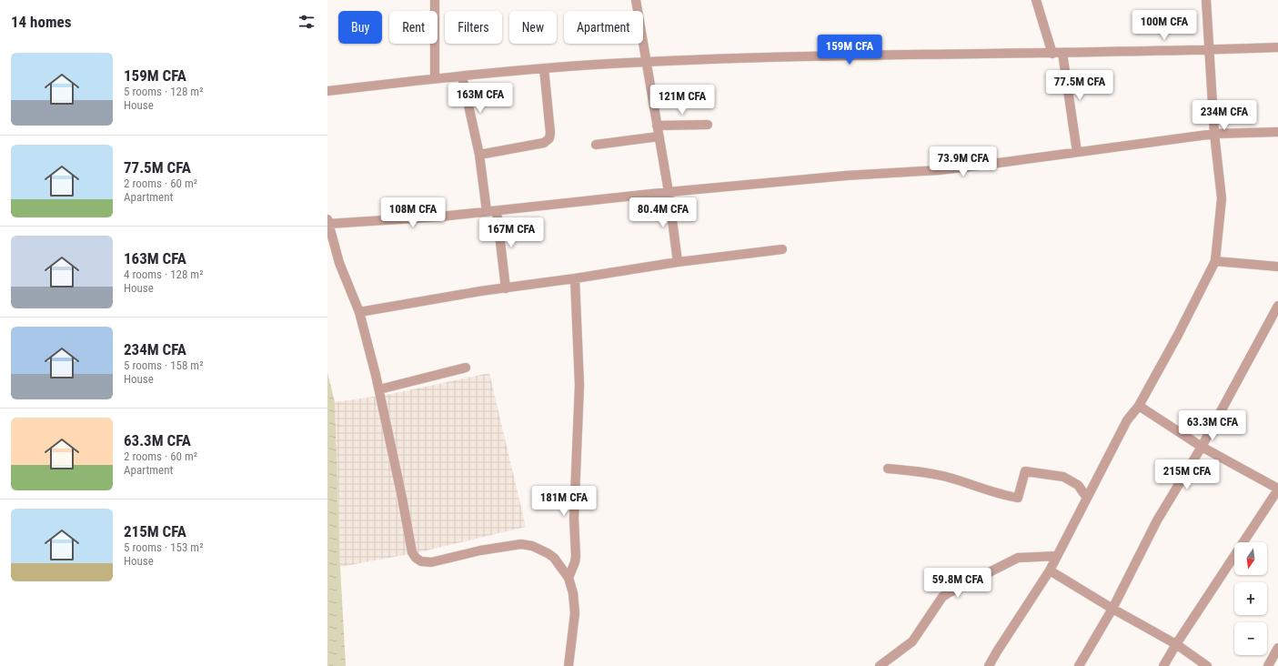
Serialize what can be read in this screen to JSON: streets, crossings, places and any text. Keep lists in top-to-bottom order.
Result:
{
  "north": "bottom",
  "page": {
    "heading": "14 homes",
    "price": [
      "100M CFA",
      "159M CFA",
      "77.5M CFA",
      "163M CFA",
      "121M CFA",
      "234M CFA",
      "73.9M CFA",
      "108M CFA",
      "80.4M CFA",
      "167M CFA",
      "63.3M CFA",
      "215M CFA",
      "181M CFA",
      "59.8M CFA"
    ],
    "chip": [
      "Buy",
      "Rent",
      "Filters",
      "New",
      "Apartment"
    ],
    "list": [
      {
        "name": "159M CFA",
        "note": "5 rooms · 128 m² · House"
      },
      {
        "name": "77.5M CFA",
        "note": "2 rooms · 60 m² · Apartment"
      },
      {
        "name": "163M CFA",
        "note": "4 rooms · 128 m² · House"
      },
      {
        "name": "234M CFA",
        "note": "5 rooms · 158 m² · House"
      },
      {
        "name": "63.3M CFA",
        "note": "2 rooms · 60 m² · Apartment"
      },
      {
        "name": "215M CFA",
        "note": "5 rooms · 153 m² · House"
      }
    ],
    "map_buttons": ["+", "−"]
  }
}
